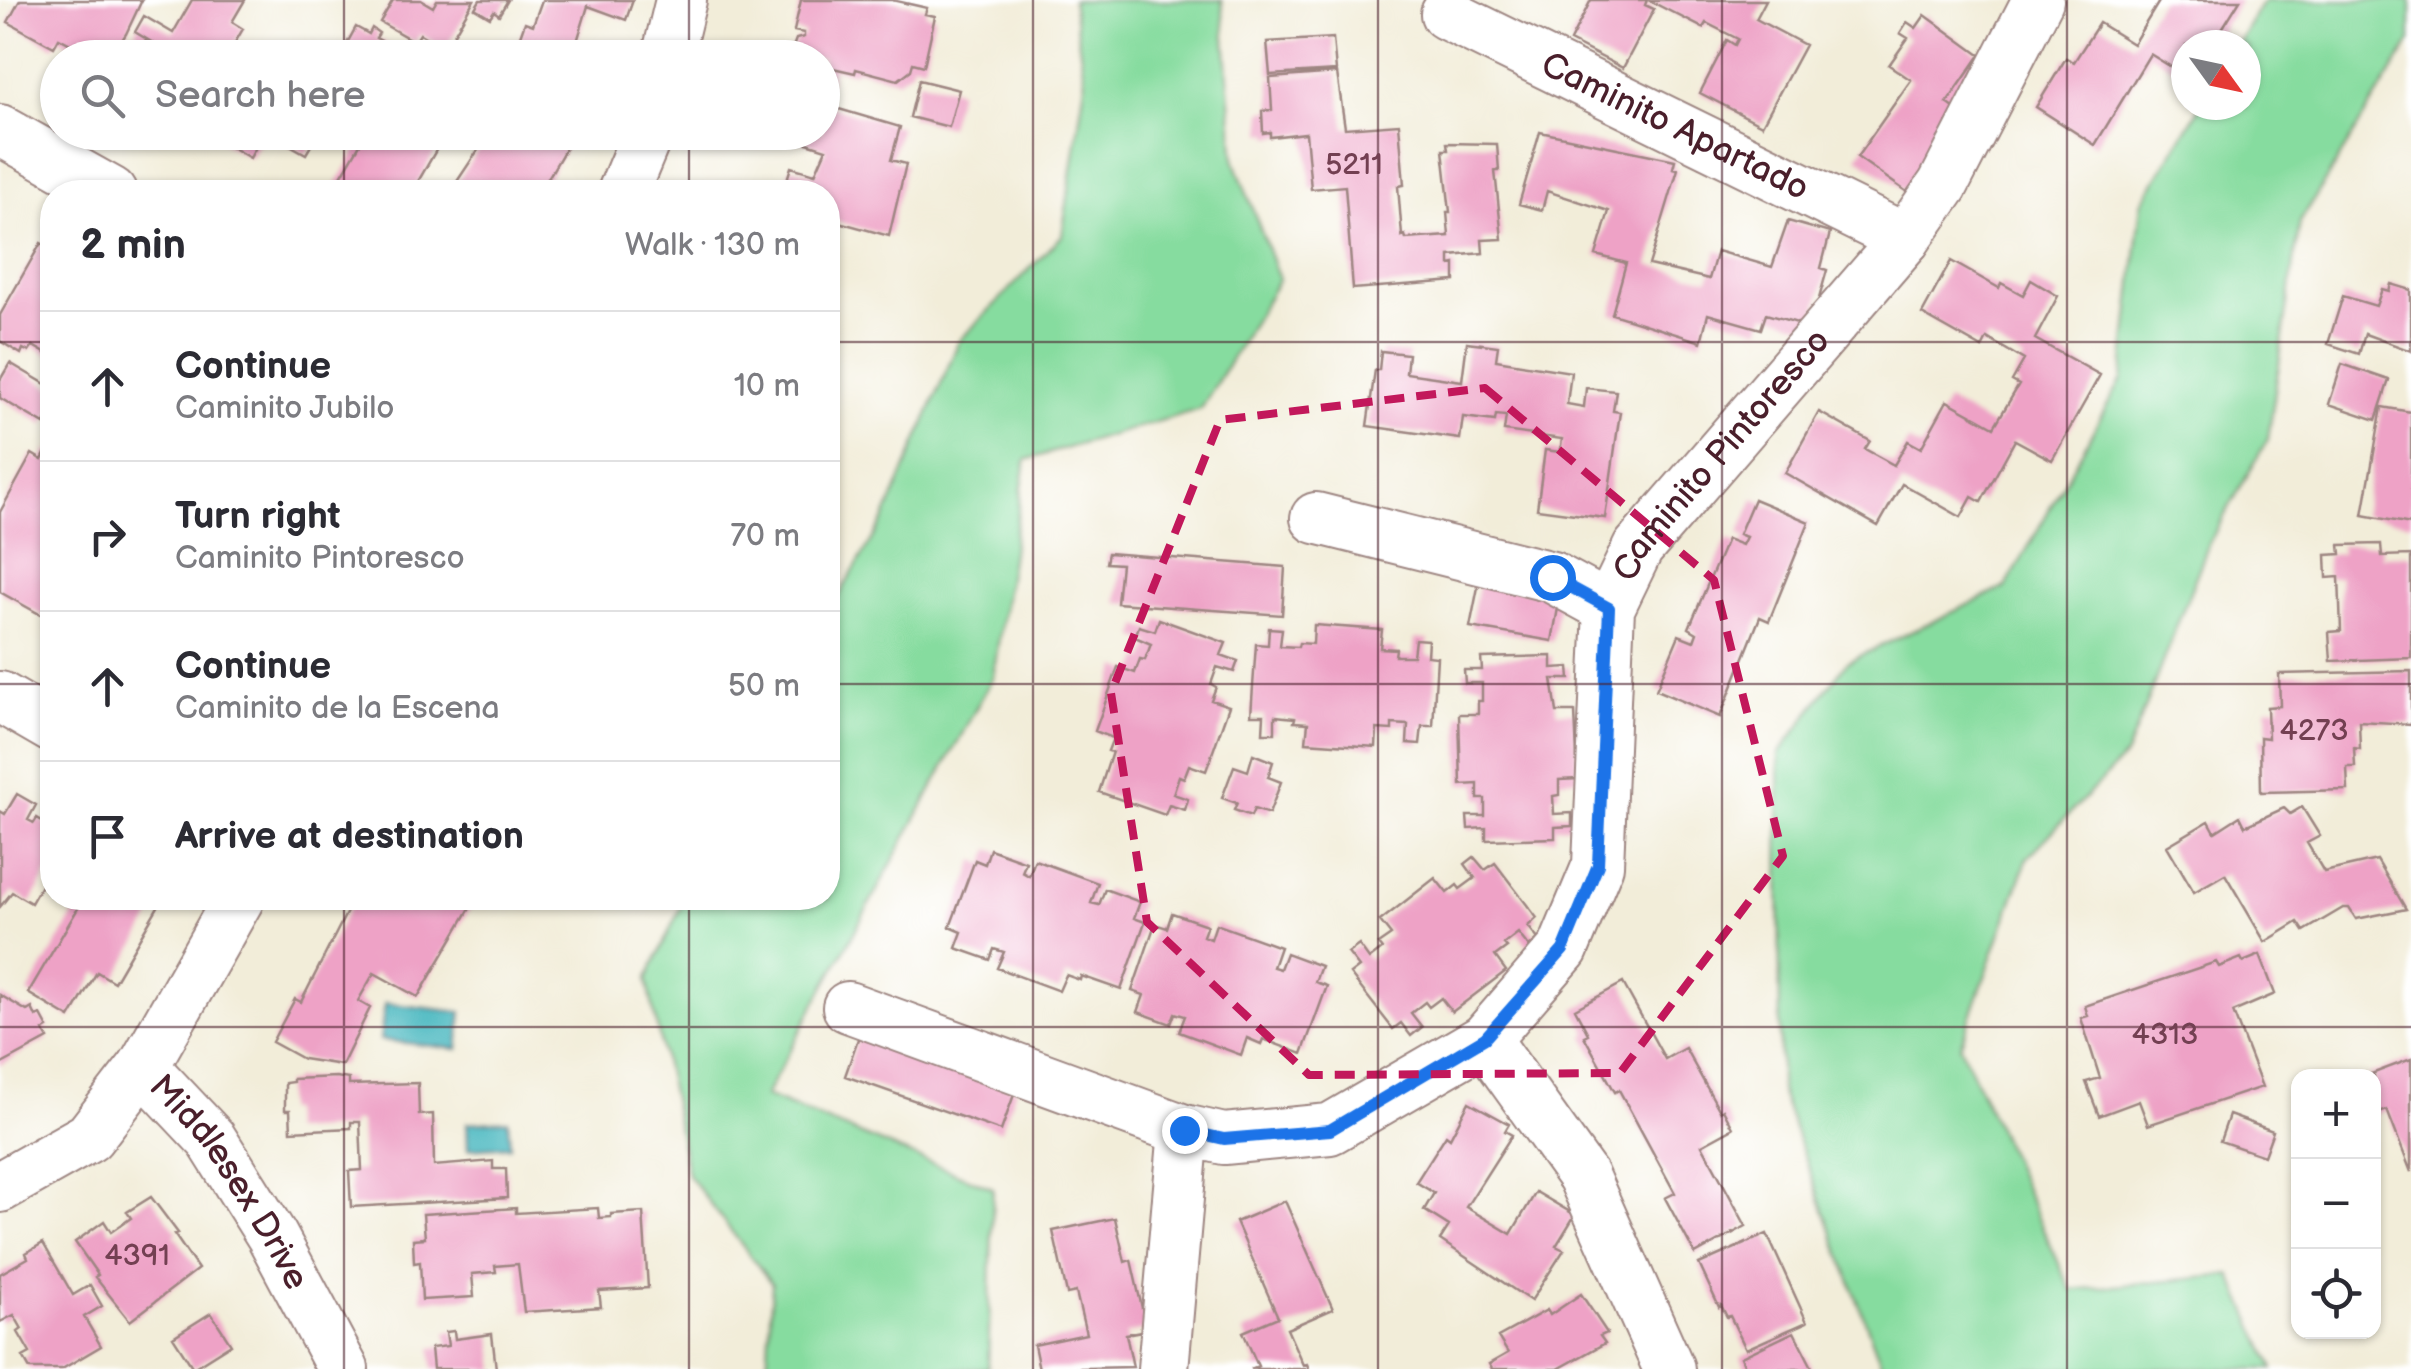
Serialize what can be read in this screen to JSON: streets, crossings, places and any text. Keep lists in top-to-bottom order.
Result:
{
  "streets": {
    "street": ["Caminito Apartado", "Caminito Pintoresco", "Middlesex Drive"]
  },
  "crossings": [
    ["Caminito Apartado", "Caminito Pintoresco"]
  ],
  "house_numbers": [
    "5211",
    "4273",
    "4313",
    "4391"
  ],
  "north": "bottom right",
  "page": {
    "search": "Search here",
    "heading": ["2 min", "Walk · 130 m"],
    "list": [
      ["Continue", "Caminito Jubilo", "10 m"],
      ["Turn right", "Caminito Pintoresco", "70 m"],
      ["Continue", "Caminito de la Escena", "50 m"],
      "Arrive at destination"
    ],
    "map_buttons": ["+", "−"]
  }
}
